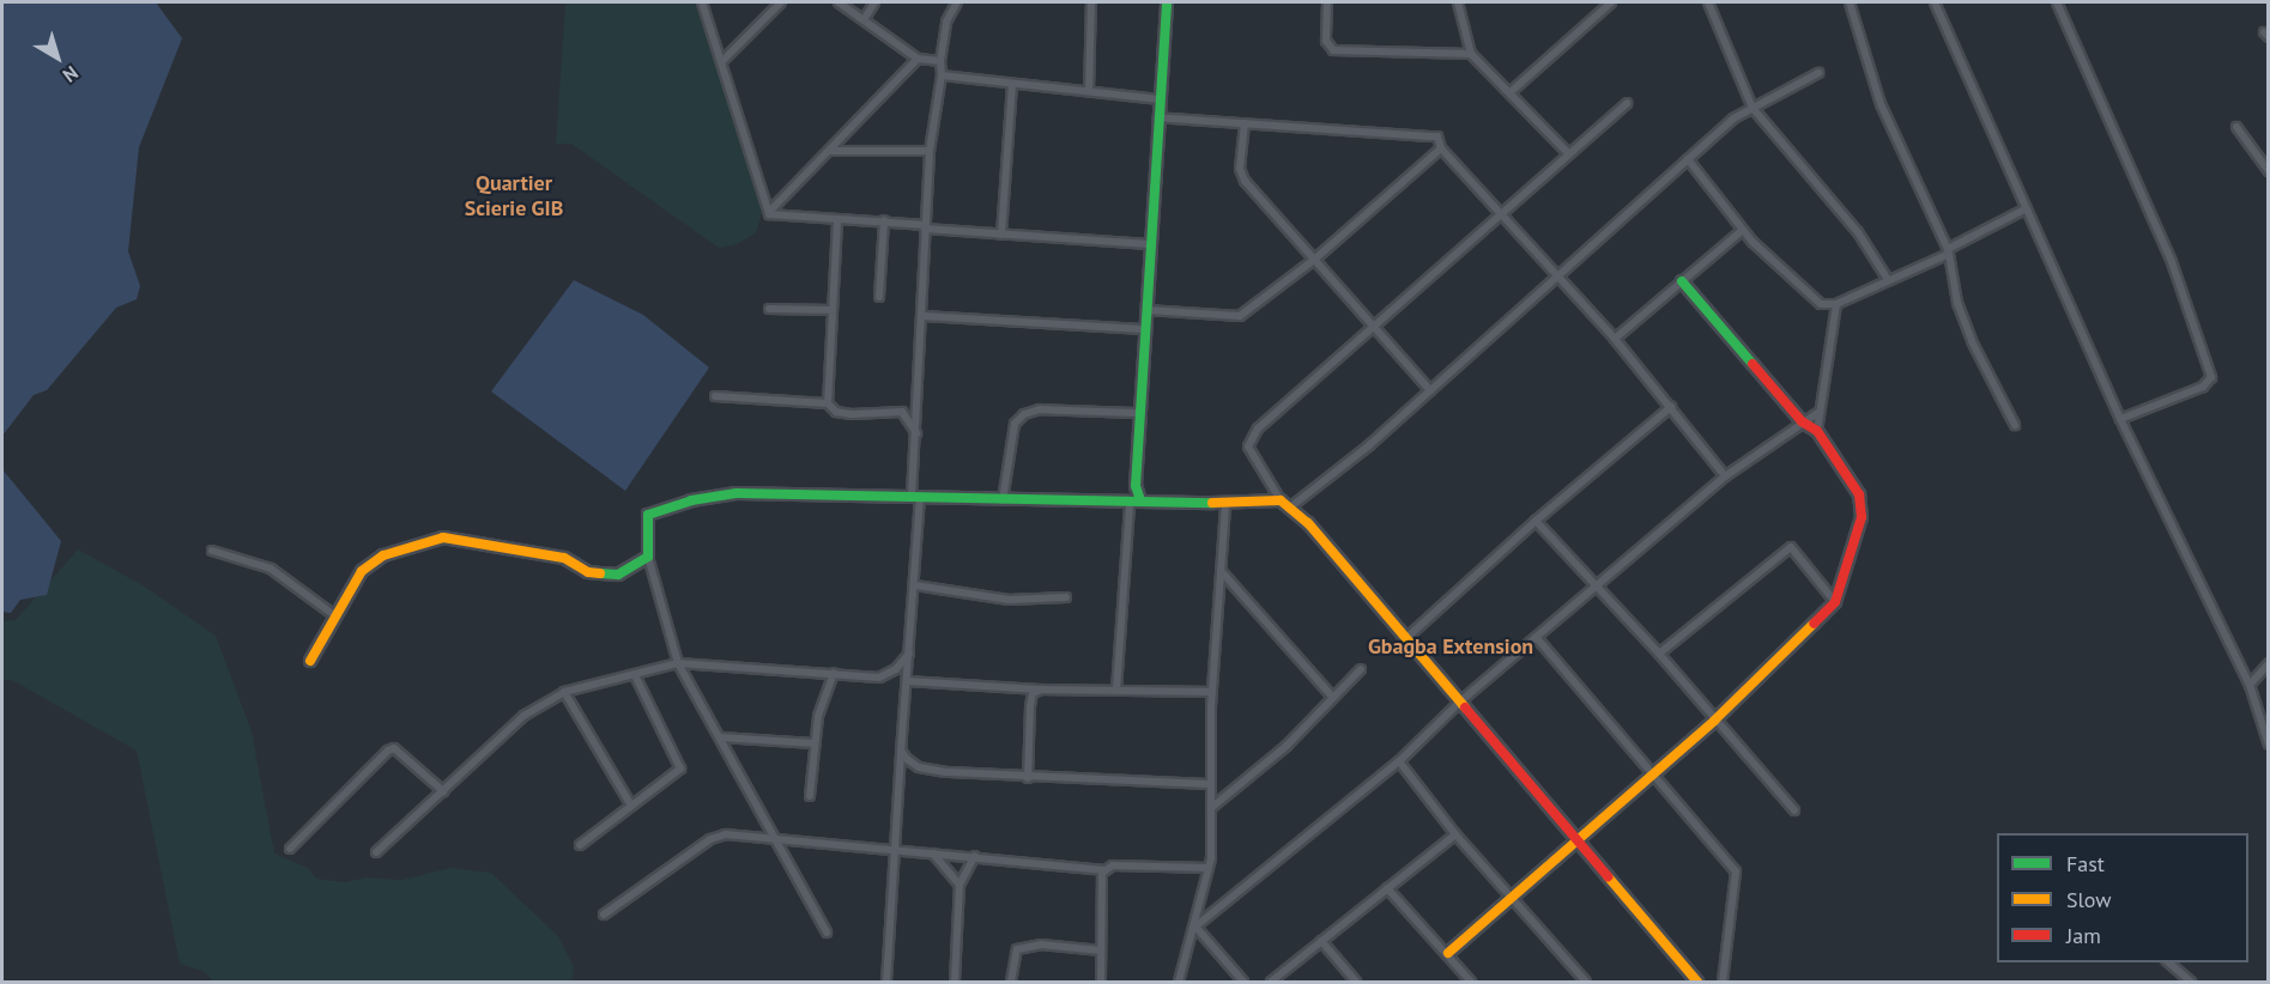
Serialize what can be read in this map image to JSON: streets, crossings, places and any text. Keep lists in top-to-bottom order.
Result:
{
  "districts": ["Quartier Scierie GIB", "Gbagba Extension"],
  "legend": ["Fast", "Slow", "Jam"],
  "north": "bottom right"
}
